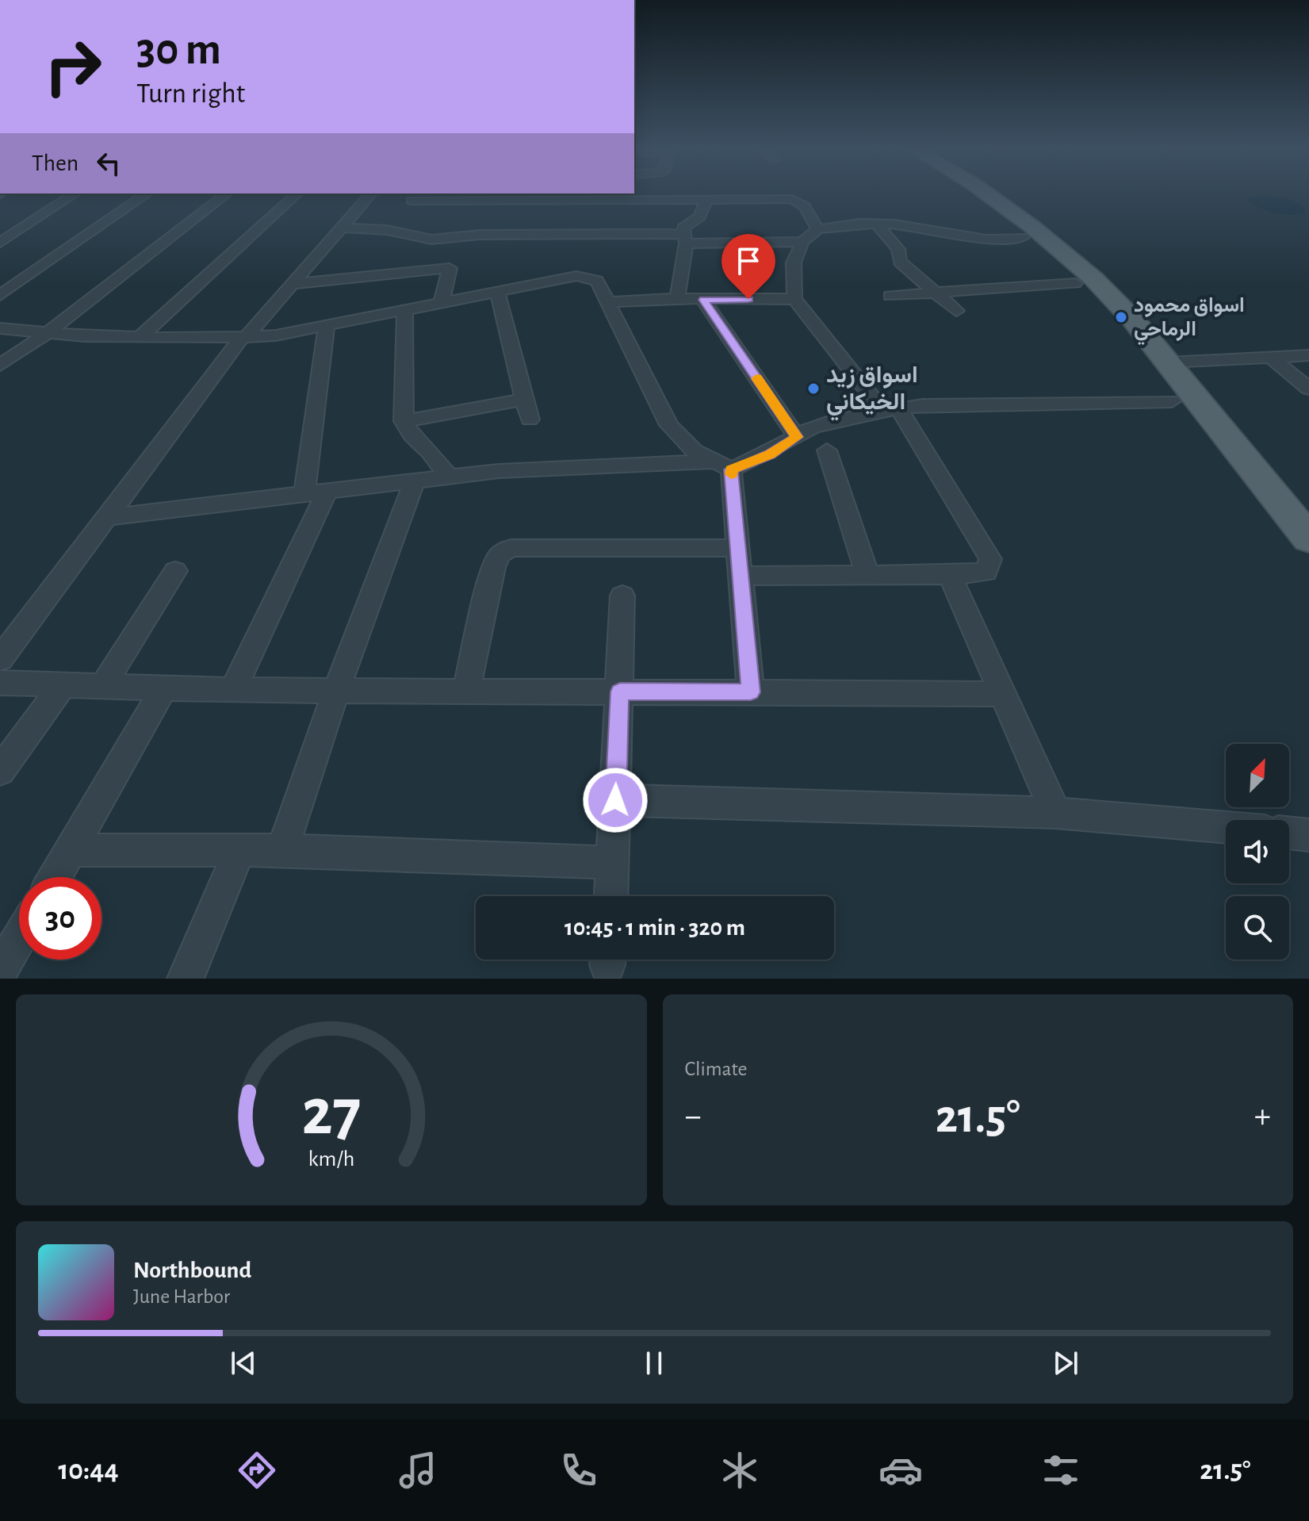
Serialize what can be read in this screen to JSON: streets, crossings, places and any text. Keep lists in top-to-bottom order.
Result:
{
  "places": ["اسواق محمود الرماحي", "اسواق زيد الخيكاني"],
  "north": "top right",
  "page": {
    "turn": ["30 m", "Turn right"],
    "then": "Then",
    "limit": "30",
    "trip": "10:45 · 1 min · 320 m",
    "tile": "Climate",
    "heat": ["−", "21.5°", "+"],
    "song": ["Northbound", "June Harbor"],
    "tabs": ["10:44", "21.5°"],
    "gauge": ["27", "km/h"]
  }
}
